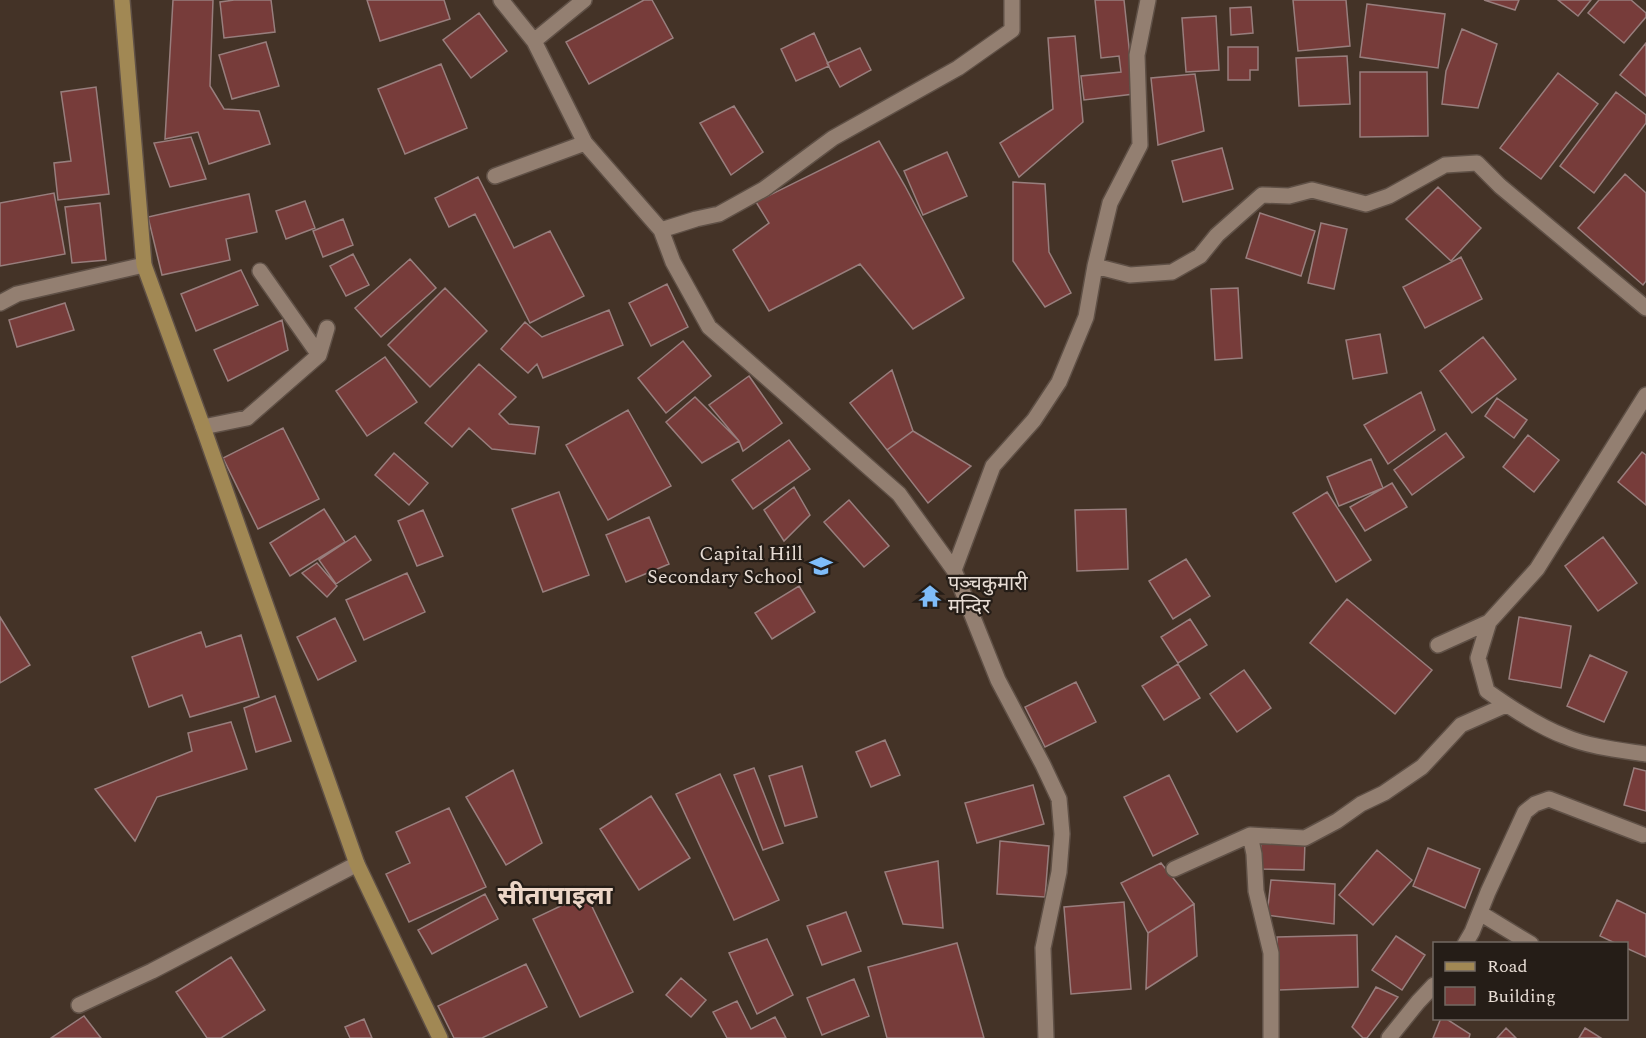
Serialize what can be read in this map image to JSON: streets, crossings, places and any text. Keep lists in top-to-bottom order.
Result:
{
  "districts": ["सीतापाइला"],
  "places": {
    "school or university": ["Capital Hill Secondary School"],
    "temple": ["पञ्चकुमारी मन्दिर"]
  },
  "legend": ["Road", "Building"]
}
